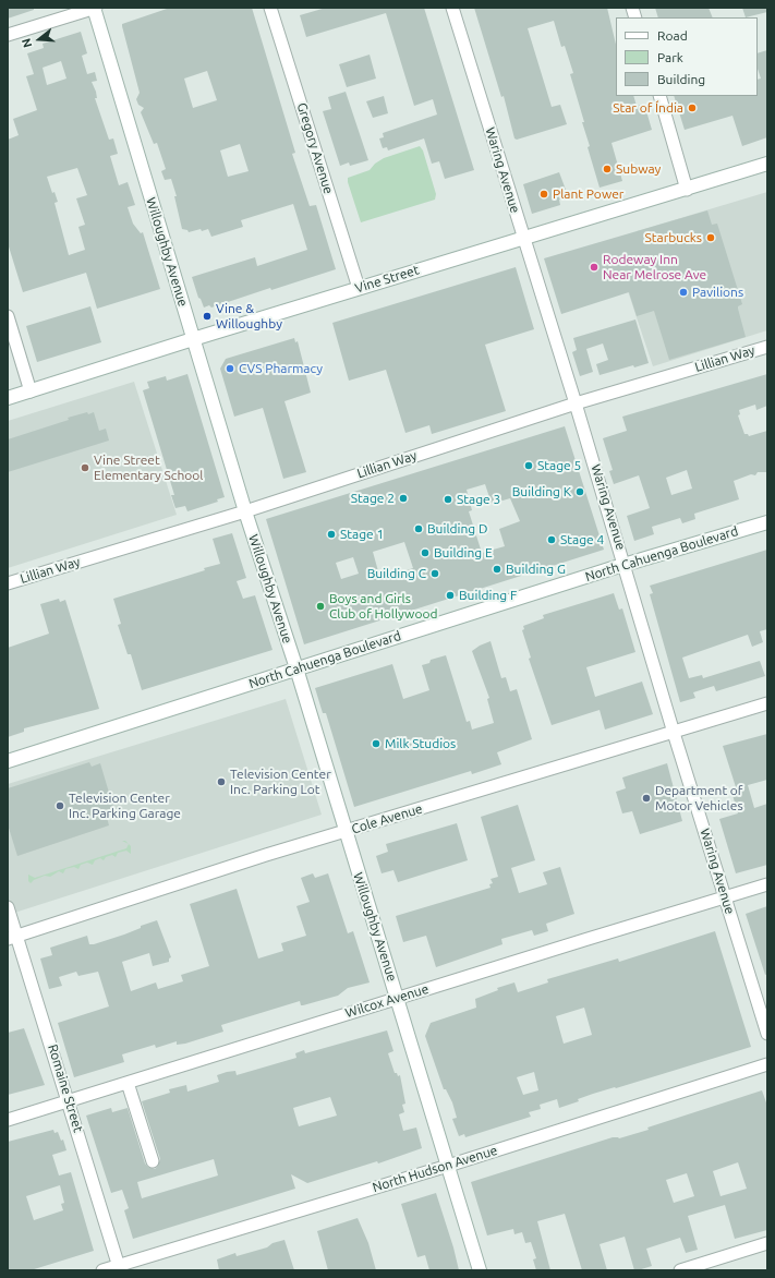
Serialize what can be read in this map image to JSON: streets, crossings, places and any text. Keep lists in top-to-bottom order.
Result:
{
  "streets": {
    "main road": ["Willoughby Avenue", "Vine Street", "North Cahuenga Boulevard"],
    "street": [
      "Gregory Avenue",
      "Waring Avenue",
      "Lillian Way",
      "Cole Avenue",
      "Wilcox Avenue",
      "Romaine Street",
      "North Hudson Avenue"
    ]
  },
  "crossings": [
    ["Gregory Avenue", "Vine Street"],
    ["Waring Avenue", "Vine Street"],
    ["Waring Avenue", "Lillian Way"],
    ["Waring Avenue", "North Cahuenga Boulevard"],
    ["Waring Avenue", "Cole Avenue"],
    ["Waring Avenue", "Wilcox Avenue"],
    ["Willoughby Avenue", "Vine Street"],
    ["Willoughby Avenue", "Lillian Way"],
    ["Willoughby Avenue", "North Cahuenga Boulevard"],
    ["Willoughby Avenue", "Cole Avenue"],
    ["Willoughby Avenue", "Wilcox Avenue"],
    ["Willoughby Avenue", "North Hudson Avenue"],
    ["Cole Avenue", "Romaine Street"],
    ["Wilcox Avenue", "Romaine Street"],
    ["Romaine Street", "North Hudson Avenue"]
  ],
  "places": [
    "Star of Índia",
    "Subway",
    "Plant Power",
    "Starbucks",
    "Rodeway Inn Near Melrose Ave",
    "Pavilions",
    "Vine & Willoughby",
    "CVS Pharmacy",
    "Stage 5",
    "Vine Street Elementary School",
    "Building K",
    "Stage 2",
    "Stage 3",
    "Building D",
    "Stage 1",
    "Stage 4",
    "Building E",
    "Building G",
    "Building C",
    "Building F",
    "Boys and Girls Club of Hollywood",
    "Milk Studios",
    "Television Center Inc. Parking Lot",
    "Department of Motor Vehicles",
    "Television Center Inc. Parking Garage"
  ],
  "legend": ["Road", "Park", "Building"],
  "north": "left"
}
